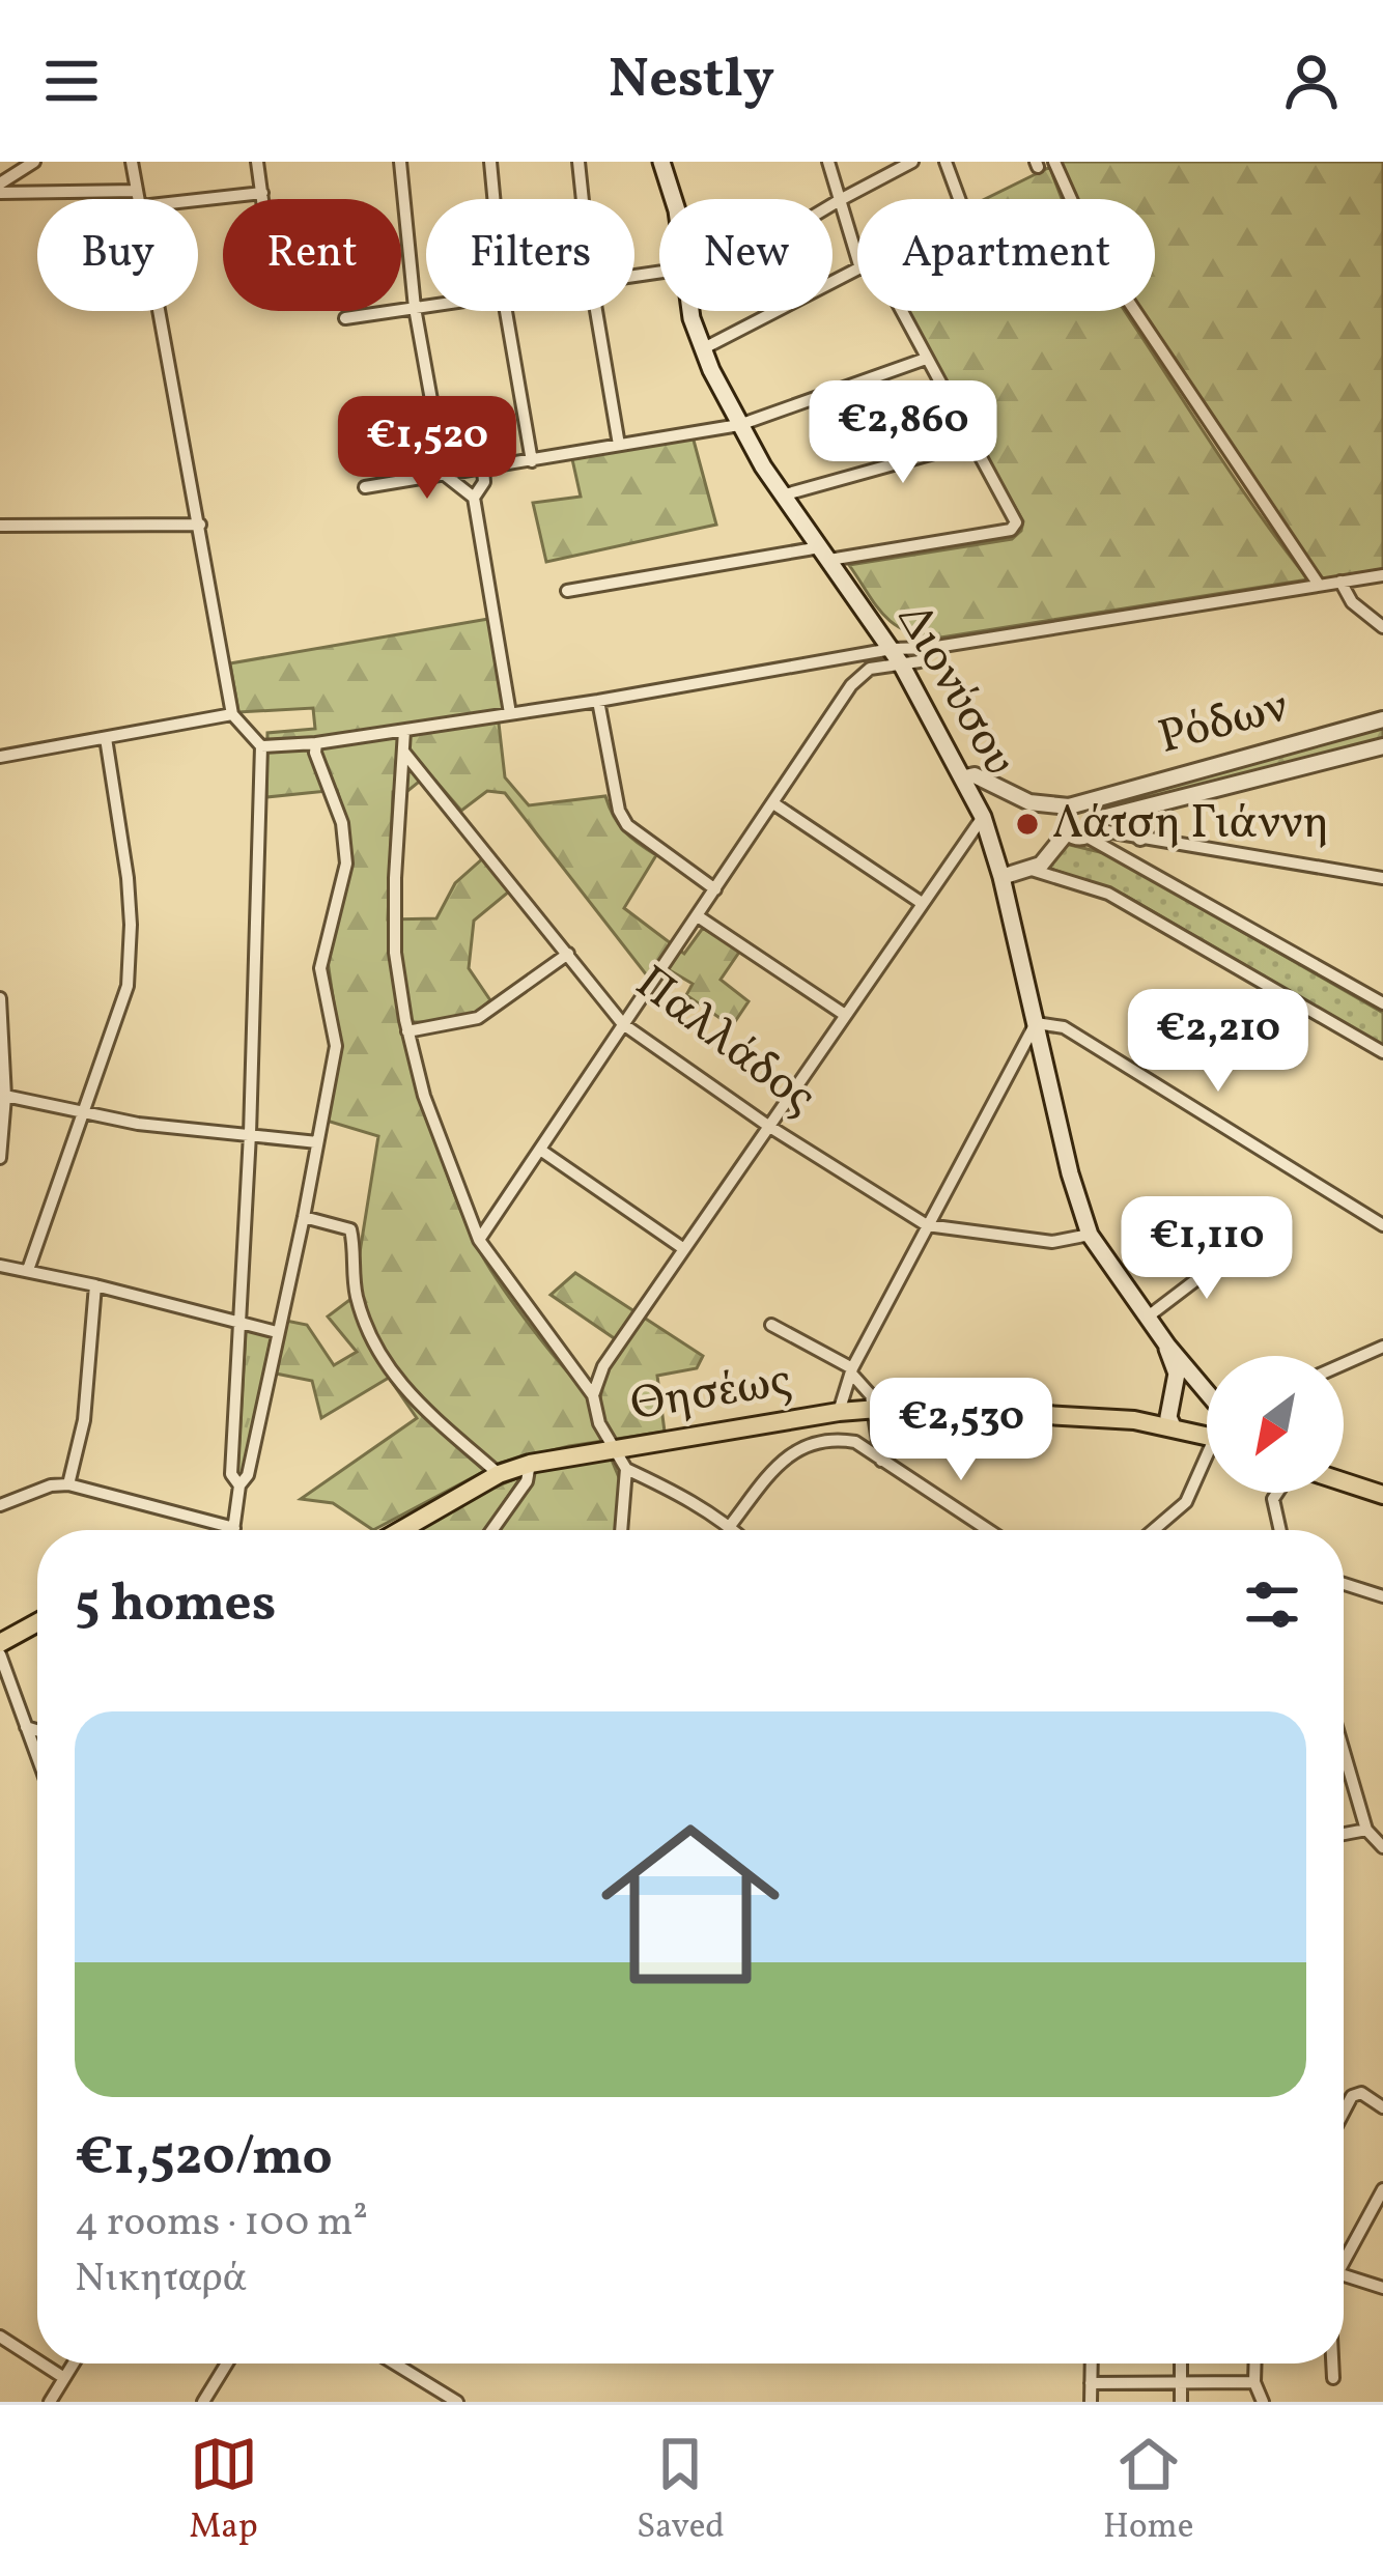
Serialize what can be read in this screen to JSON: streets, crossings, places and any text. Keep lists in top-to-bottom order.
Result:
{
  "streets": {
    "main road": ["Διονύσου", "Θησέως"],
    "street": ["Ρόδων", "Παλλάδος"]
  },
  "crossings": [
    ["Διονύσου", "Παλλάδος"],
    ["Διονύσου", "Θησέως"]
  ],
  "places": ["Λάτση Γιάννη"],
  "north": "bottom left",
  "page": {
    "header": "Nestly",
    "chip": [
      "Buy",
      "Rent",
      "Filters",
      "New",
      "Apartment"
    ],
    "price": [
      "€2,860",
      "€1,520",
      "€2,210",
      "€1,110",
      "€2,530"
    ],
    "heading": "5 homes",
    "list": [
      {
        "name": "€1,520/mo",
        "note": "4 rooms · 100 m² · Νικηταρά"
      }
    ],
    "tabs": ["Map", "Saved", "Home"]
  }
}
